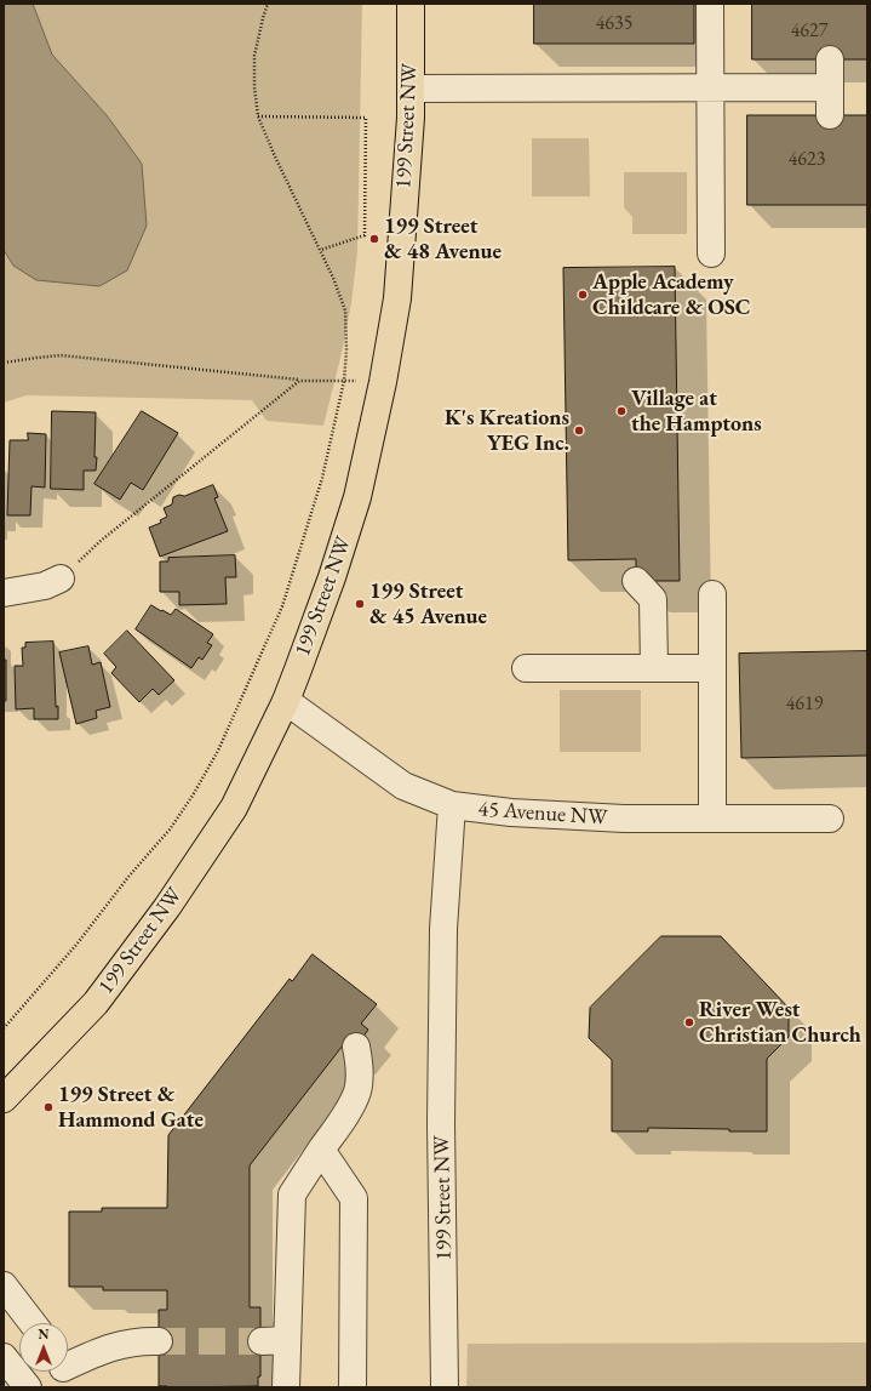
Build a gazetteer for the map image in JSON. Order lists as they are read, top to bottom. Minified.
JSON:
{"streets":{"main road":["199 Street NW"],"street":["45 Avenue NW"]},"crossings":[["199 Street NW","45 Avenue NW"]],"places":["199 Street & 48 Avenue","Apple Academy Childcare & OSC","Village at the Hamptons","K's Kreations YEG Inc.","199 Street & 45 Avenue","River West Christian Church","199 Street & Hammond Gate"],"house_numbers":["4635","4627","4623","4619"],"north":"top"}
